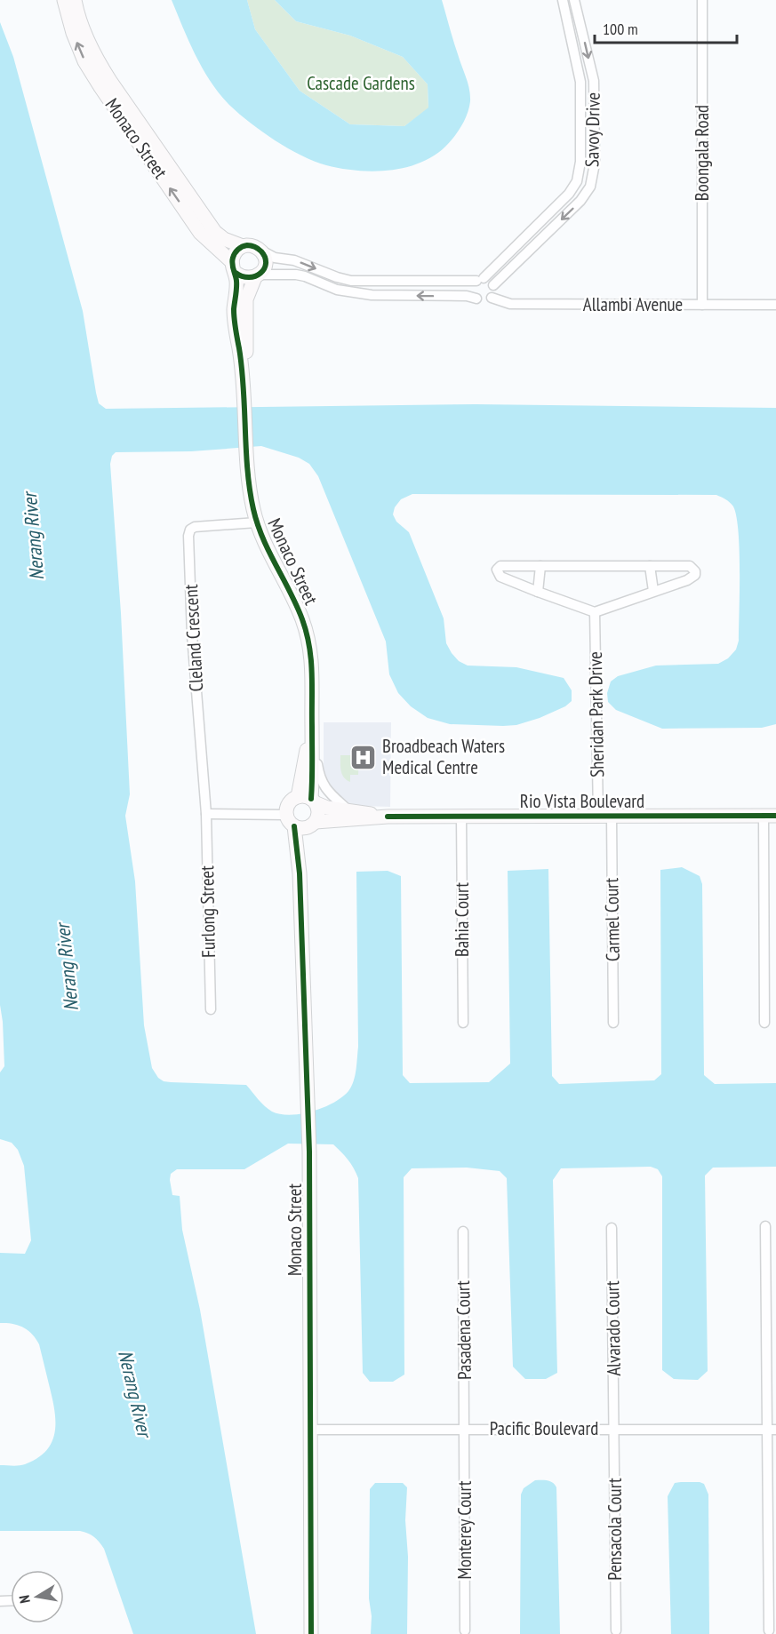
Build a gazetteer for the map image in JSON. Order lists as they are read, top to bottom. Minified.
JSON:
{"streets":{"street":["Savoy Drive","Monaco Street","Boongala Road","Allambi Avenue","Cleland Crescent","Sheridan Park Drive","Rio Vista Boulevard","Furlong Street","Bahia Court","Carmel Court","Alvarado Court","Pasadena Court","Pacific Boulevard","Pensacola Court","Monterey Court"]},"crossings":[["Savoy Drive","Allambi Avenue"],["Monaco Street","Cleland Crescent"],["Monaco Street","Rio Vista Boulevard"],["Monaco Street","Pacific Boulevard"],["Boongala Road","Allambi Avenue"],["Cleland Crescent","Rio Vista Boulevard"],["Cleland Crescent","Furlong Street"],["Sheridan Park Drive","Rio Vista Boulevard"],["Sheridan Park Drive","Carmel Court"],["Rio Vista Boulevard","Furlong Street"],["Rio Vista Boulevard","Bahia Court"],["Rio Vista Boulevard","Carmel Court"],["Alvarado Court","Pacific Boulevard"],["Alvarado Court","Pensacola Court"],["Pasadena Court","Pacific Boulevard"],["Pasadena Court","Monterey Court"],["Pacific Boulevard","Pensacola Court"],["Pacific Boulevard","Monterey Court"]],"water":["Nerang River"],"parks":["Cascade Gardens"],"places":{"hospital":["Broadbeach Waters Medical Centre"]},"scale_bar":"100 m","north":"left"}
